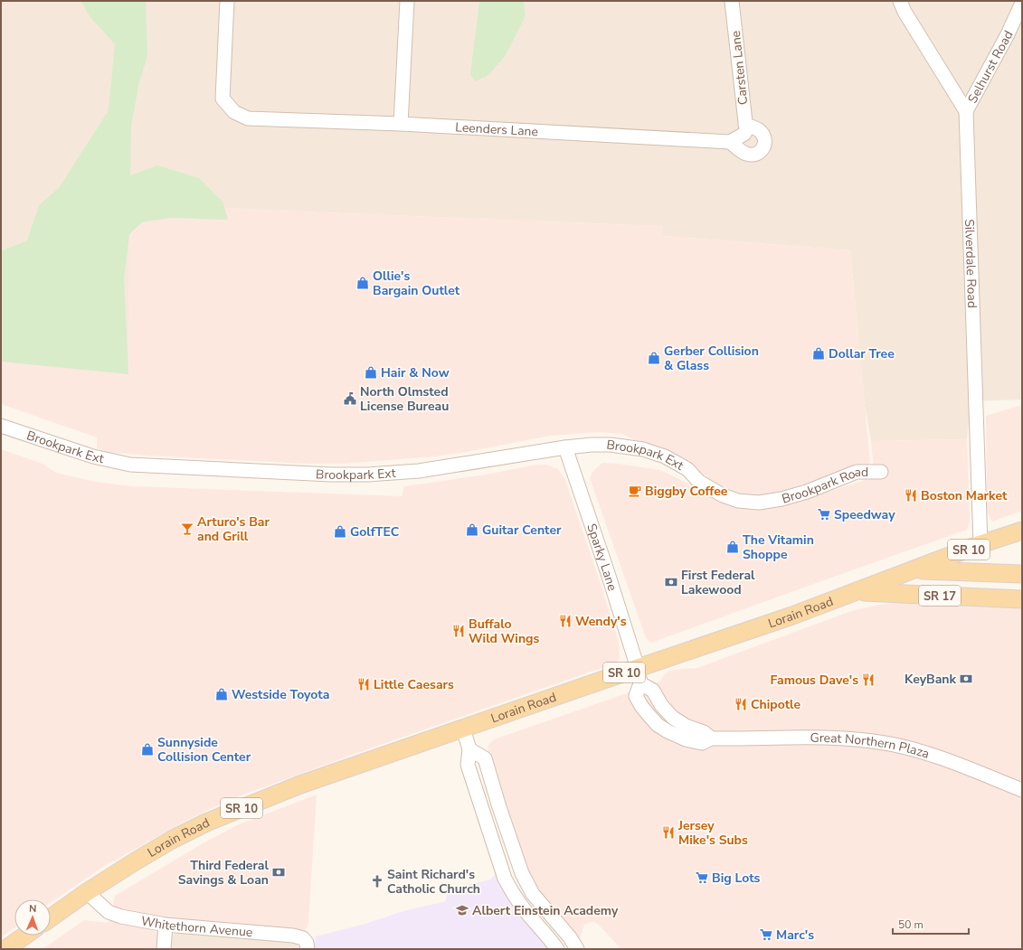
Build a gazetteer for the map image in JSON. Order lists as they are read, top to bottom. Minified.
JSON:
{"streets":{"main road":["SR 10","SR 17","Lorain Road"],"street":["Selhurst Road","Carsten Lane","Leenders Lane","Silverdale Road","Brookpark Ext","Brookpark Road","Sparky Lane","Great Northern Plaza","Whitethorn Avenue"]},"crossings":[["Selhurst Road","Silverdale Road"],["Carsten Lane","Leenders Lane"],["Silverdale Road","Lorain Road"],["Brookpark Ext","Brookpark Road"],["Brookpark Ext","Sparky Lane"],["Sparky Lane","Lorain Road"],["Sparky Lane","Great Northern Plaza"],["SR 17","Lorain Road"],["Lorain Road","Great Northern Plaza"],["Lorain Road","Whitethorn Avenue"]],"places":{"shop":["Ollie's Bargain Outlet","Dollar Tree","Gerber Collision & Glass","Hair & Now","Guitar Center","GolfTEC","The Vitamin Shoppe","Westside Toyota","Sunnyside Collision Center"],"public building":["North Olmsted License Bureau"],"cafe":["Biggby Coffee"],"restaurant":["Boston Market","Wendy's","Buffalo Wild Wings","Famous Dave's","Little Caesars","Chipotle","Jersey Mike's Subs"],"supermarket":["Speedway","Big Lots","Marc's"],"bar":["Arturo's Bar and Grill"],"bank":["First Federal Lakewood","KeyBank","Third Federal Savings & Loan"],"church":["Saint Richard's Catholic Church"],"school or university":["Albert Einstein Academy"]},"scale_bar":"50 m","north":"top"}
